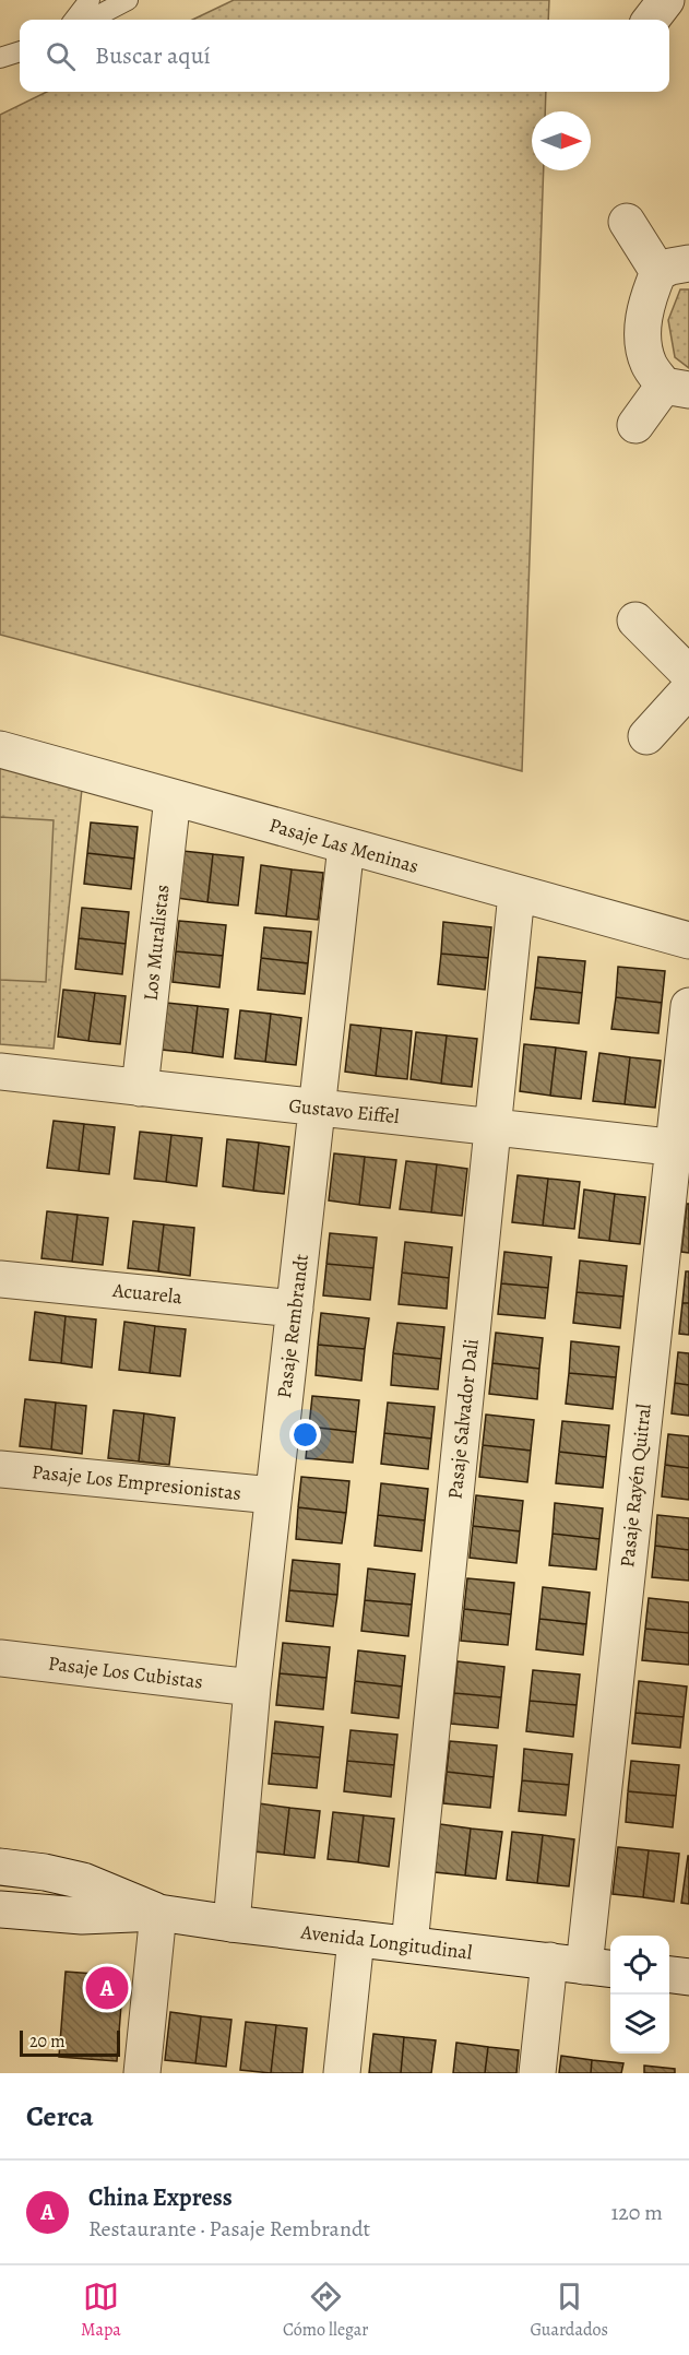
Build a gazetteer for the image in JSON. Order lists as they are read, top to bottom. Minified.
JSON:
{"streets":{"street":["Pasaje Las Meninas","Los Muralistas","Gustavo Eiffel","Acuarela","Pasaje Rembrandt","Pasaje Salvador Dali","Pasaje Los Empresionistas","Pasaje Rayén Quitral","Pasaje Los Cubistas","Avenida Longitudinal"]},"crossings":[["Pasaje Las Meninas","Los Muralistas"],["Pasaje Las Meninas","Pasaje Rembrandt"],["Pasaje Las Meninas","Pasaje Salvador Dali"],["Los Muralistas","Gustavo Eiffel"],["Gustavo Eiffel","Pasaje Rembrandt"],["Gustavo Eiffel","Pasaje Salvador Dali"],["Gustavo Eiffel","Pasaje Rayén Quitral"],["Acuarela","Pasaje Rembrandt"],["Pasaje Rembrandt","Pasaje Los Empresionistas"],["Pasaje Rembrandt","Pasaje Los Cubistas"],["Pasaje Rembrandt","Avenida Longitudinal"],["Pasaje Salvador Dali","Avenida Longitudinal"],["Pasaje Rayén Quitral","Avenida Longitudinal"]],"scale_bar":"20 m","north":"right","page":{"search":"Buscar aquí","pins":"A","scale":"20 m","heading":"Cerca","list":[{"mark":"A","name":"China Express","note":"Restaurante · Pasaje Rembrandt","value":"120 m"}],"nav":["Mapa","Cómo llegar","Guardados"]}}
